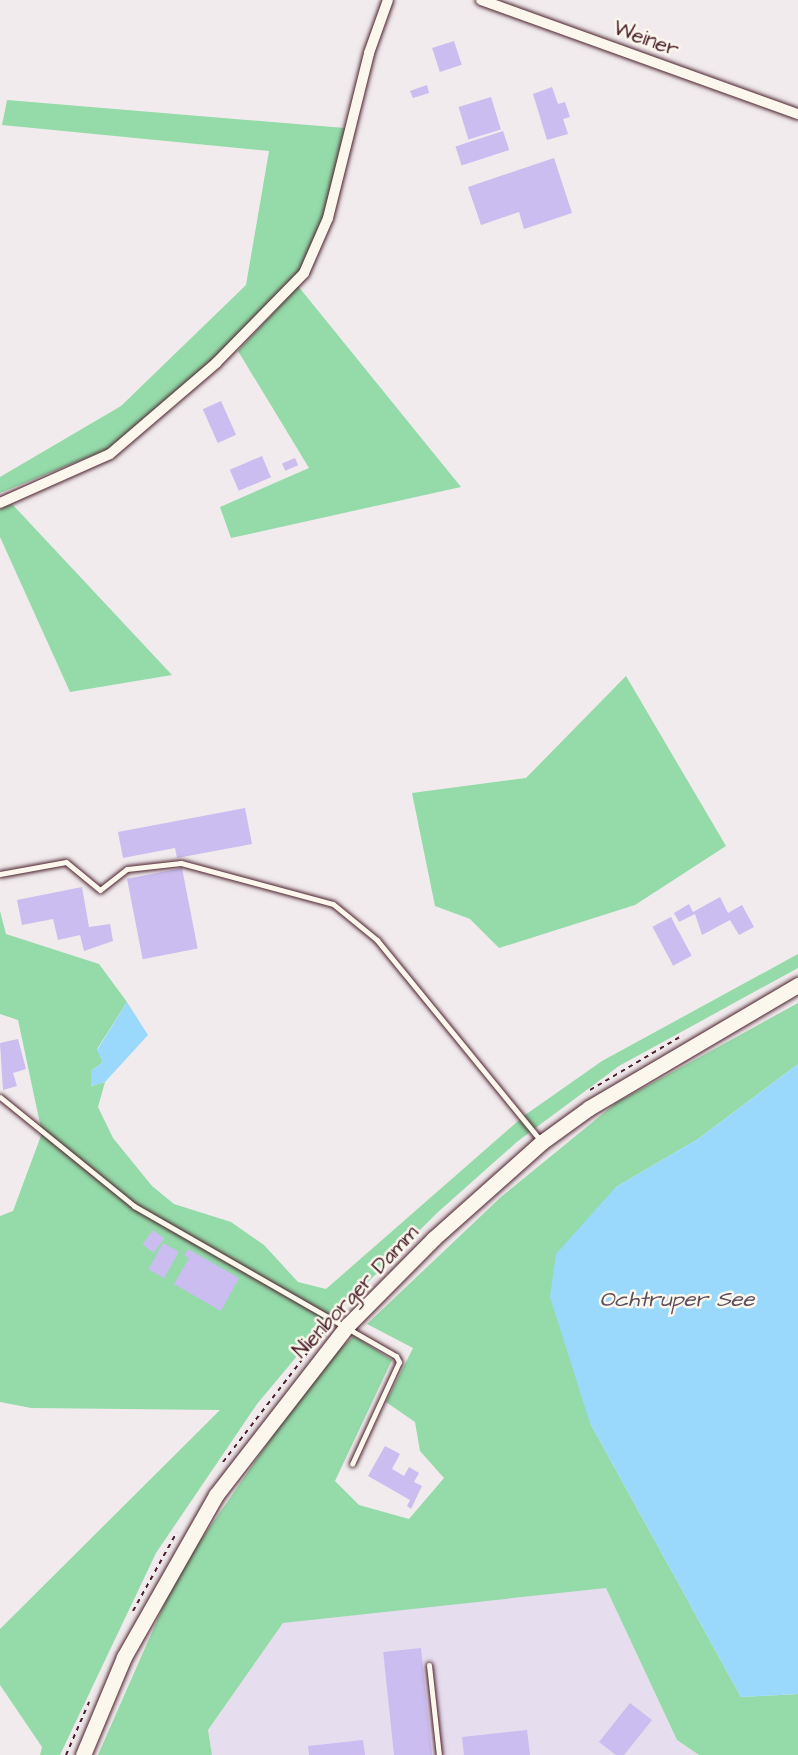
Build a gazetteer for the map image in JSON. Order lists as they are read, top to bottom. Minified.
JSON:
{"streets":{"main road":["Nienborger Damm"],"street":["Weiner"]},"water":["Ochtruper See"]}
